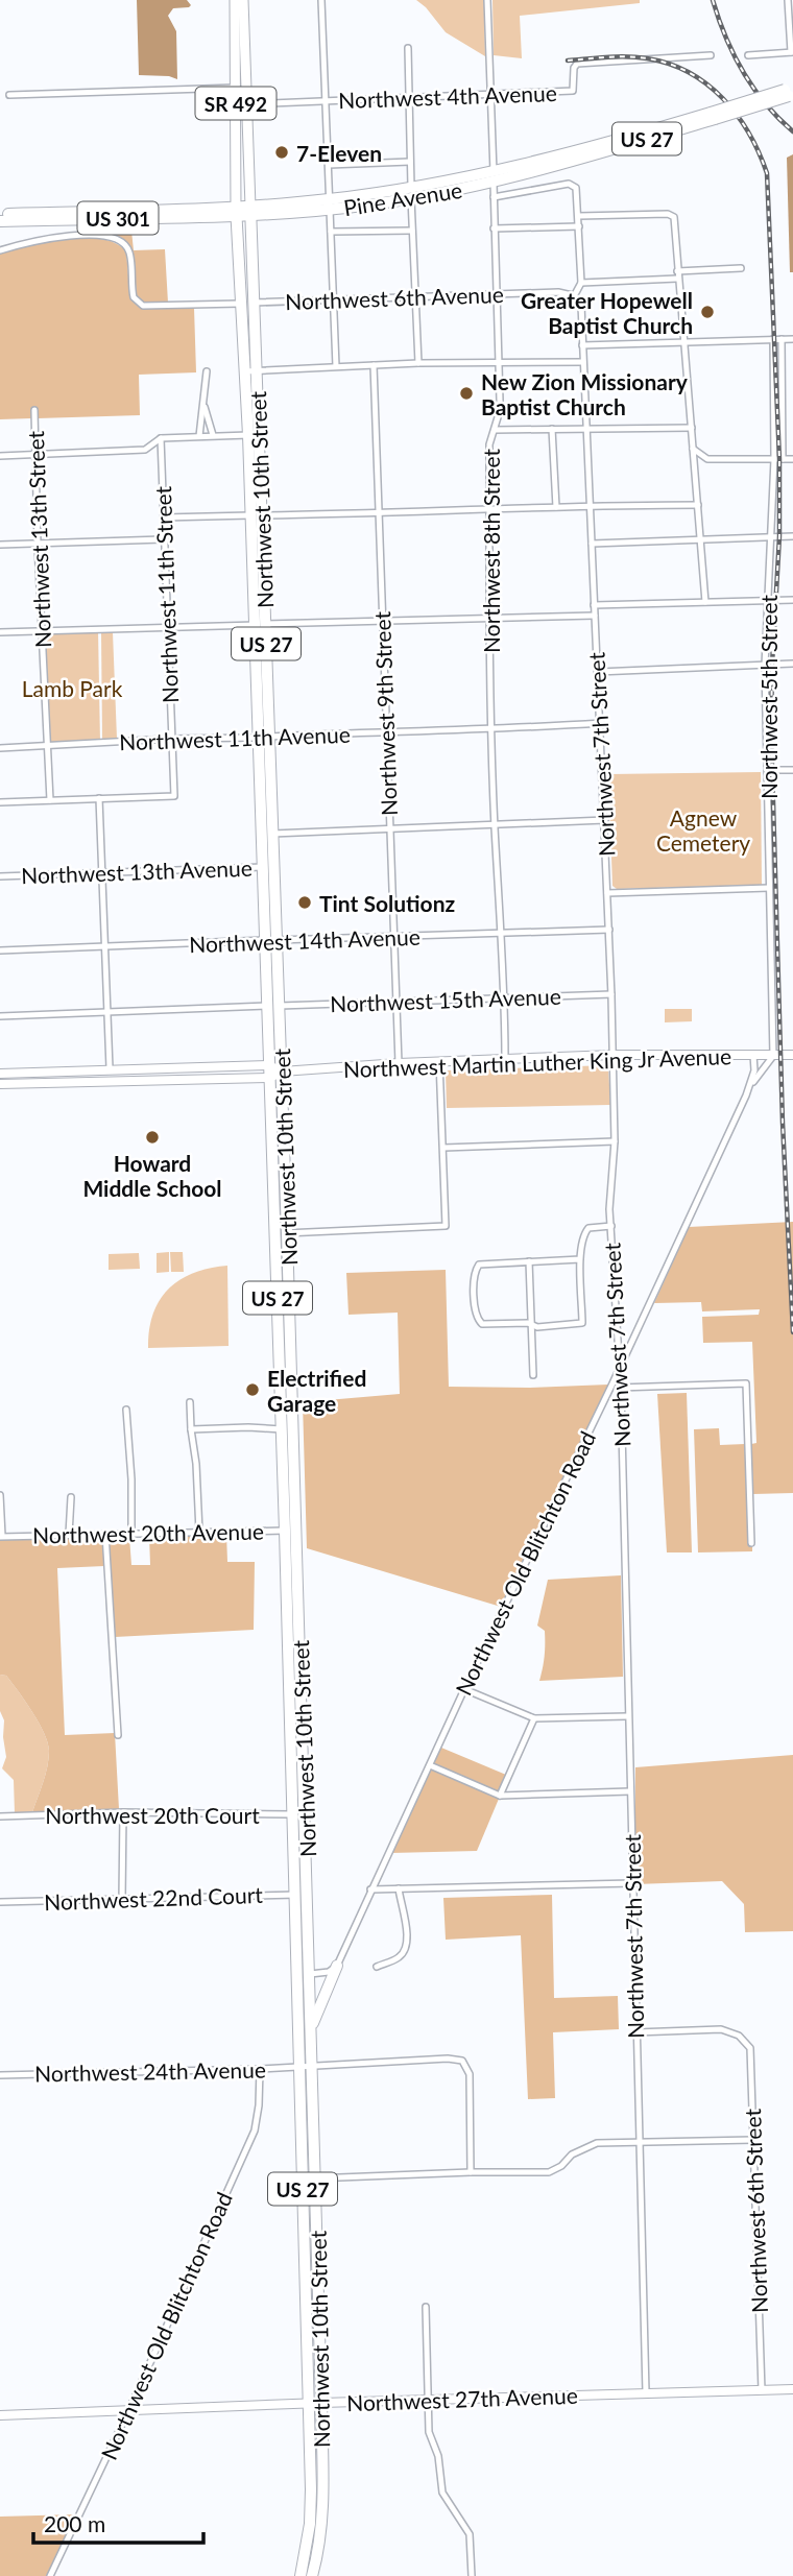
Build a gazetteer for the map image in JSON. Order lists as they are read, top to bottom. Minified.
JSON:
{"streets":{"highway":["US 27","Pine Avenue","US 301","Northwest 10th Street"],"main road":["SR 492","Northwest Martin Luther King Jr Avenue","Northwest 27th Avenue"],"street":["Northwest 4th Avenue","Northwest 6th Avenue","Northwest 13th Street","Northwest 8th Street","Northwest 11th Street","Northwest 5th Street","Northwest 9th Street","Northwest 11th Avenue","Northwest 7th Street","Northwest 13th Avenue","Northwest 14th Avenue","Northwest 15th Avenue","Northwest 20th Avenue","Northwest Old Blitchton Road","Northwest 20th Court","Northwest 22nd Court","Northwest 24th Avenue","Northwest 6th Street"]},"crossings":[["Northwest 4th Avenue","Northwest 10th Street"],["Northwest 4th Avenue","Northwest 8th Street"],["SR 492","Pine Avenue"],["SR 492","Northwest 10th Street"],["Pine Avenue","Northwest 10th Street"],["Pine Avenue","Northwest 8th Street"],["Northwest 6th Avenue","Northwest 10th Street"],["Northwest 6th Avenue","Northwest 8th Street"],["Northwest 6th Avenue","Northwest 7th Street"],["Northwest 10th Street","Northwest 11th Avenue"],["Northwest 10th Street","Northwest 13th Avenue"],["Northwest 10th Street","Northwest 14th Avenue"],["Northwest 10th Street","Northwest 15th Avenue"],["Northwest 10th Street","Northwest Martin Luther King Jr Avenue"],["Northwest 10th Street","Northwest 20th Avenue"],["Northwest 10th Street","Northwest 20th Court"],["Northwest 10th Street","Northwest 22nd Court"],["Northwest 10th Street","Northwest 24th Avenue"],["Northwest 10th Street","Northwest 27th Avenue"],["Northwest 13th Street","Northwest 11th Avenue"],["Northwest 8th Street","Northwest 11th Avenue"],["Northwest 8th Street","Northwest 13th Avenue"],["Northwest 8th Street","Northwest 14th Avenue"],["Northwest 8th Street","Northwest 15th Avenue"],["Northwest 8th Street","Northwest Martin Luther King Jr Avenue"],["Northwest 11th Street","Northwest 11th Avenue"],["Northwest 5th Street","Northwest Martin Luther King Jr Avenue"],["Northwest 5th Street","Northwest Old Blitchton Road"],["Northwest 9th Street","Northwest 11th Avenue"],["Northwest 9th Street","Northwest 13th Avenue"],["Northwest 9th Street","Northwest 14th Avenue"],["Northwest 9th Street","Northwest 15th Avenue"],["Northwest 9th Street","Northwest Martin Luther King Jr Avenue"],["Northwest 11th Avenue","Northwest 7th Street"],["Northwest 7th Street","Northwest 13th Avenue"],["Northwest 7th Street","Northwest 14th Avenue"],["Northwest 7th Street","Northwest 15th Avenue"],["Northwest 7th Street","Northwest Martin Luther King Jr Avenue"],["Northwest 7th Street","Northwest Old Blitchton Road"],["Northwest 7th Street","Northwest 6th Street"],["Northwest 7th Street","Northwest 27th Avenue"],["Northwest Martin Luther King Jr Avenue","Northwest Old Blitchton Road"],["Northwest Old Blitchton Road","Northwest 24th Avenue"],["Northwest Old Blitchton Road","Northwest 27th Avenue"],["Northwest 6th Street","Northwest 27th Avenue"]],"parks":["Lamb Park","Agnew Cemetery"],"places":["7-Eleven","Greater Hopewell Baptist Church","New Zion Missionary Baptist Church","Tint Solutionz","Howard Middle School","Electrified Garage"],"scale_bar":"200 m"}
